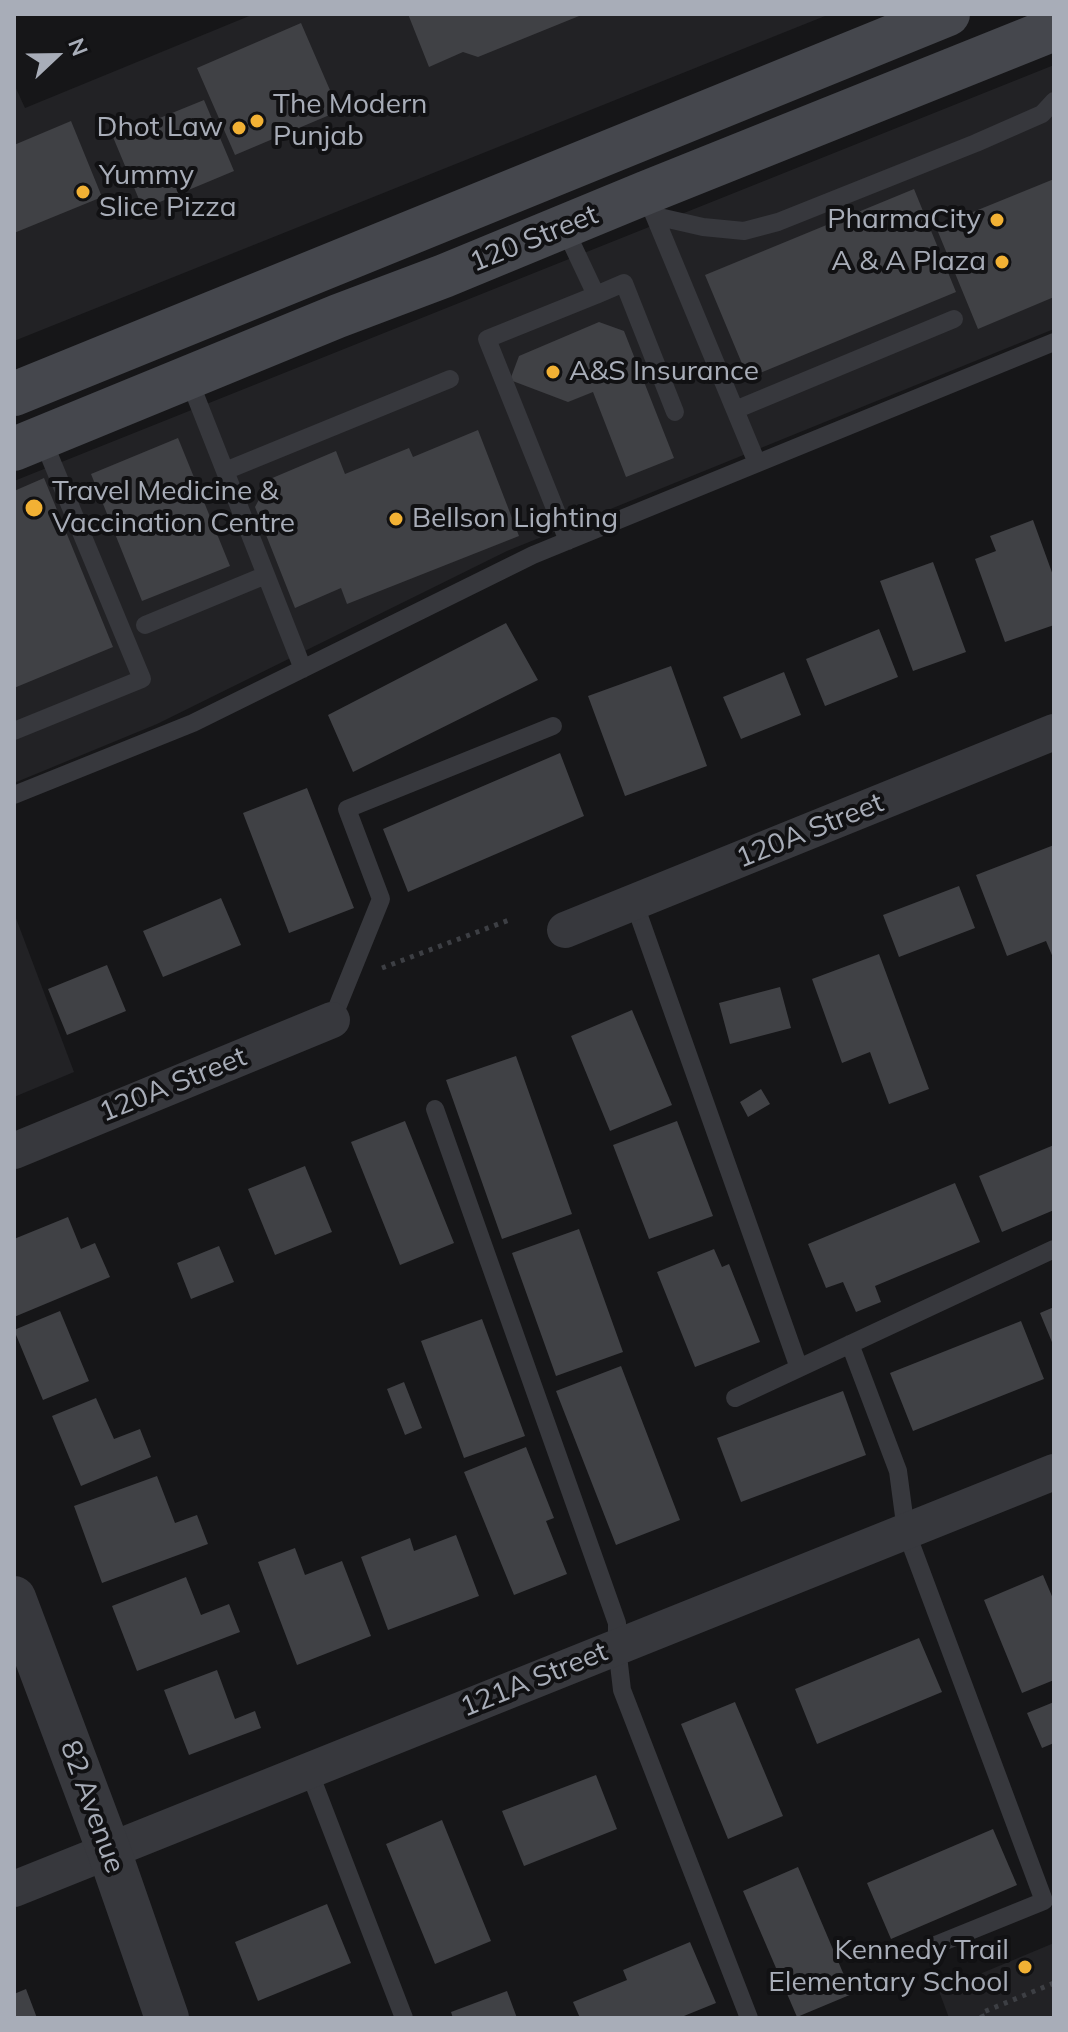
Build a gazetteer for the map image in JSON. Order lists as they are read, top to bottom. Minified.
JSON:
{"streets":{"main road":["120 Street"],"street":["120A Street","121A Street","82 Avenue"]},"crossings":[["121A Street","82 Avenue"]],"places":["The Modern Punjab","Dhot Law","Yummy Slice Pizza","PharmaCity","A & A Plaza","A&S Insurance","Travel Medicine & Vaccination Centre","Bellson Lighting","Kennedy Trail Elementary School"],"north":"right"}
